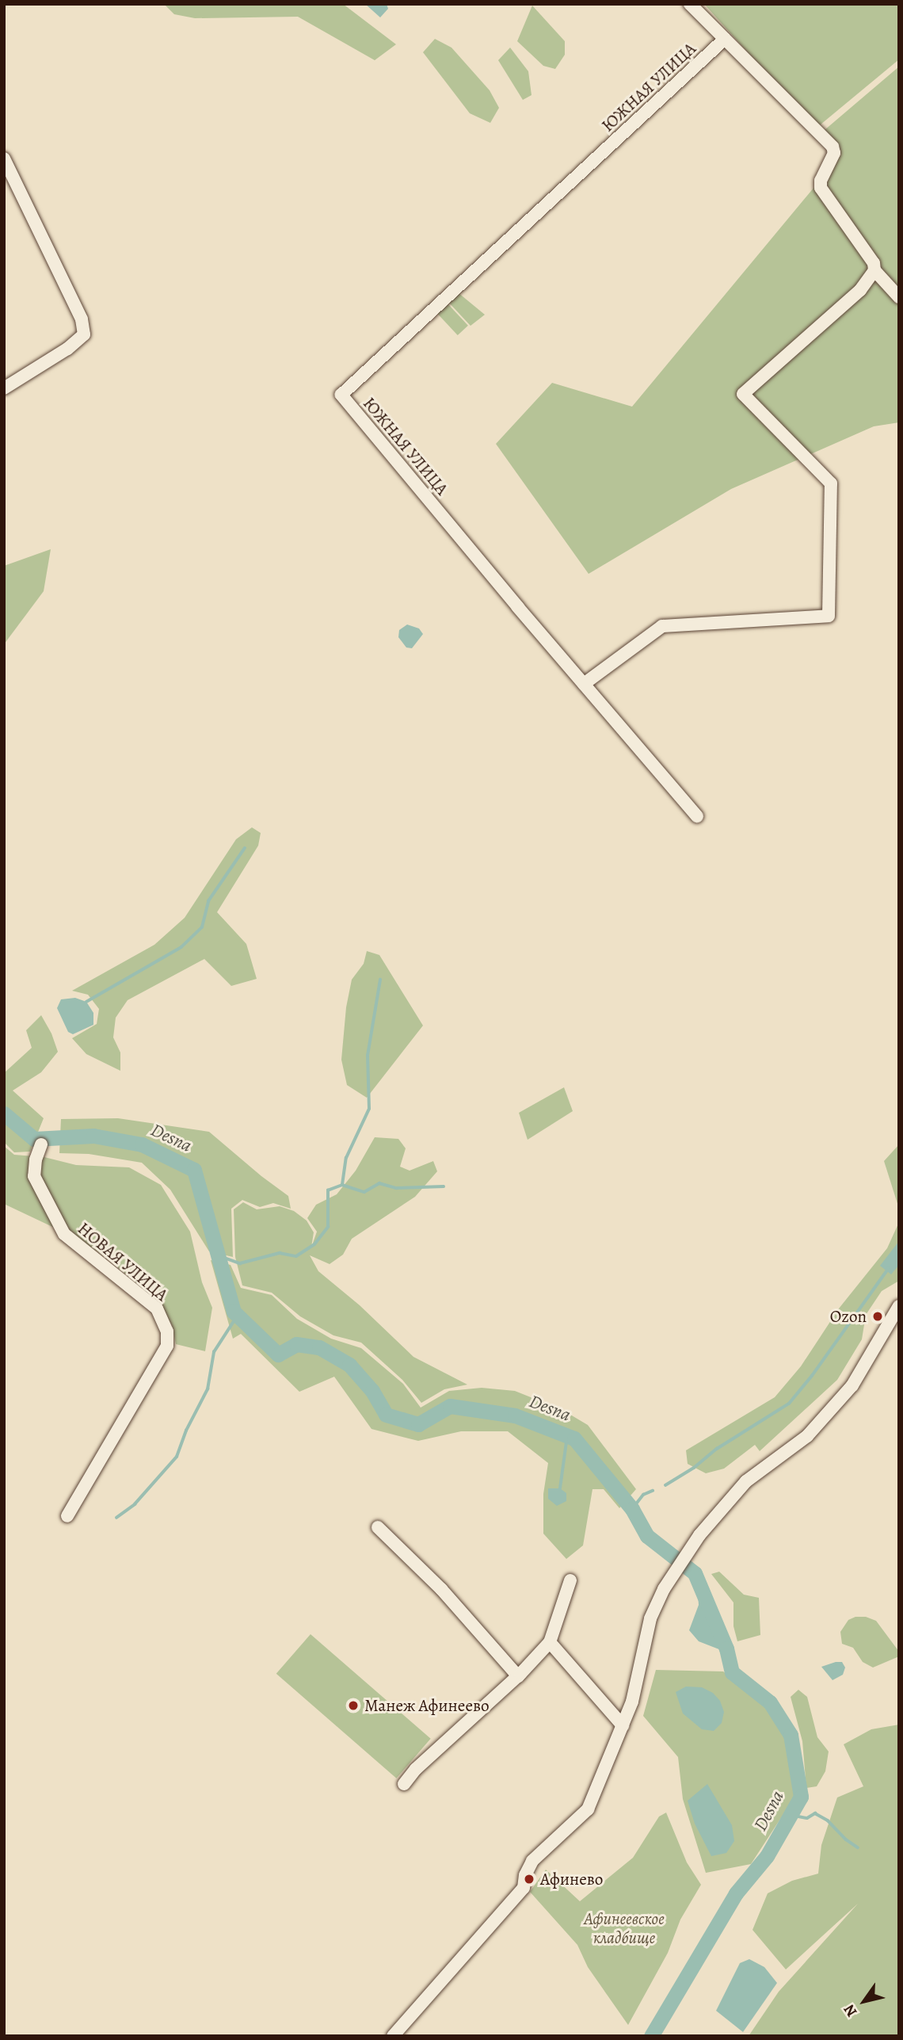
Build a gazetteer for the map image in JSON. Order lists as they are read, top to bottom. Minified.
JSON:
{"streets":{"street":["ЮЖНАЯ УЛИЦА","НОВАЯ УЛИЦА"]},"water":["Desna"],"parks":["Афинеевское кладбище"],"places":["Ozon","Манеж Афинеево","Афинево"],"north":"bottom left"}
